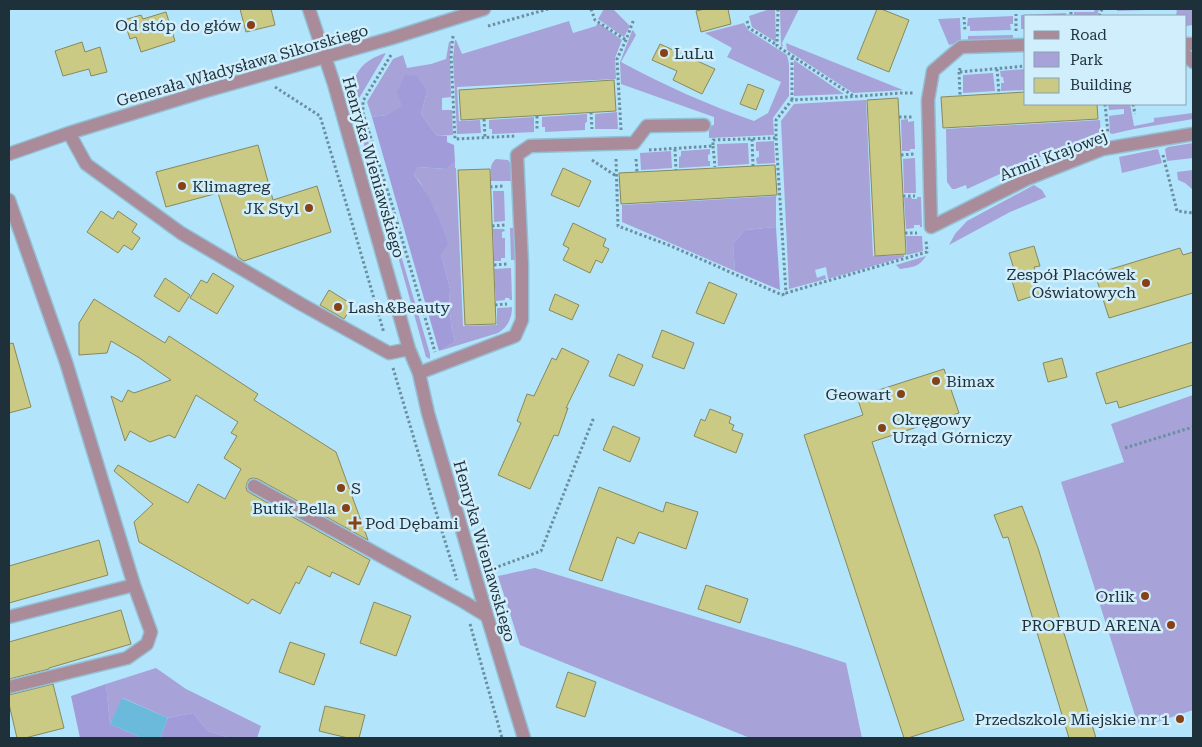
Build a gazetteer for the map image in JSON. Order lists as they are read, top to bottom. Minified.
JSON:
{"streets":{"street":["Generała Władysława Sikorskiego","Armii Krajowej","Henryka Wieniawskiego"]},"crossings":[["Generała Władysława Sikorskiego","Henryka Wieniawskiego"]],"places":{"other":["Od stóp do głów","LuLu","Klimagreg","JK Styl","Zespół Placówek Oświatowych","Lash&Beauty","Bimax","Geowart","Okręgowy Urząd Górniczy","S","Butik Bella","Orlik","PROFBUD ARENA","Przedszkole Miejskie nr 1"],"health":["Pod Dębami"]},"legend":["Road","Park","Building"]}
